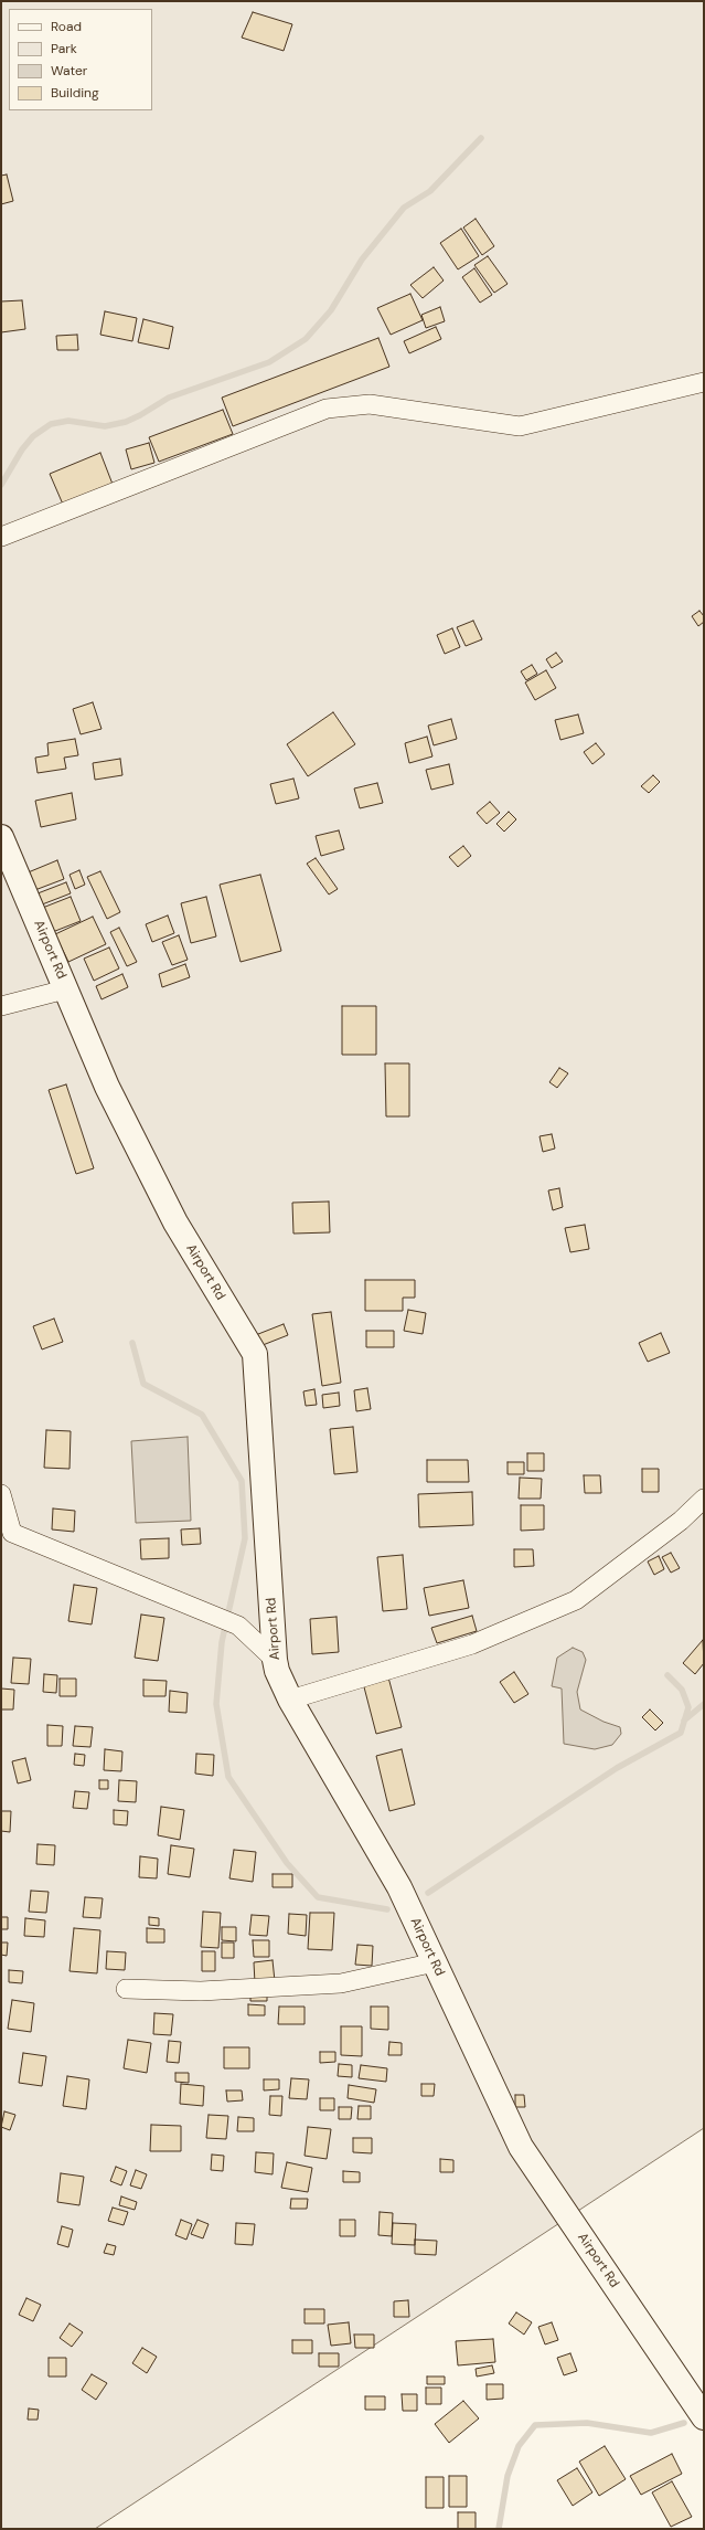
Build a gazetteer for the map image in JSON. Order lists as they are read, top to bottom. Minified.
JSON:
{"streets":{"main road":["Airport Rd"]},"legend":["Road","Park","Water","Building"]}
